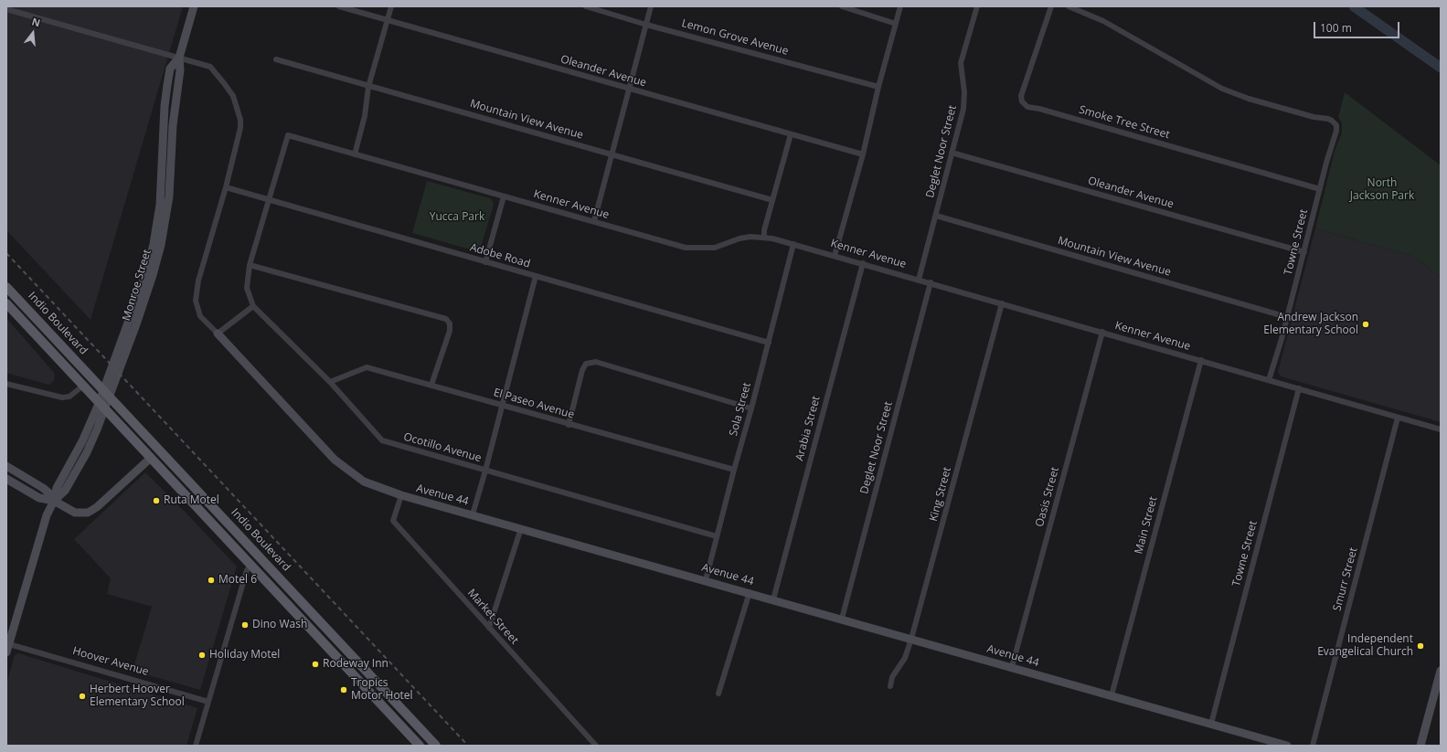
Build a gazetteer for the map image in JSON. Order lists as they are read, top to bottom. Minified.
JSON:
{"streets":{"main road":["Indio Boulevard"],"street":["Lemon Grove Avenue","Oleander Avenue","Mountain View Avenue","Smoke Tree Street","Deglet Noor Street","Kenner Avenue","Towne Street","Adobe Road","Monroe Street","El Paseo Avenue","Sola Street","Arabia Street","Ocotillo Avenue","King Street","Avenue 44","Oasis Street","Main Street","Smurr Street","Market Street","Hoover Avenue"]},"crossings":[["Oleander Avenue","Deglet Noor Street"],["Oleander Avenue","Towne Street"],["Mountain View Avenue","Deglet Noor Street"],["Mountain View Avenue","Towne Street"],["Smoke Tree Street","Towne Street"],["Deglet Noor Street","Kenner Avenue"],["Deglet Noor Street","Avenue 44"],["Kenner Avenue","Towne Street"],["Kenner Avenue","Sola Street"],["Kenner Avenue","Arabia Street"],["Kenner Avenue","Ocotillo Avenue"],["Kenner Avenue","King Street"],["Kenner Avenue","Oasis Street"],["Kenner Avenue","Main Street"],["Kenner Avenue","Smurr Street"],["Towne Street","Avenue 44"],["Adobe Road","Sola Street"],["Adobe Road","Ocotillo Avenue"],["Monroe Street","Hoover Avenue"],["El Paseo Avenue","Sola Street"],["El Paseo Avenue","Ocotillo Avenue"],["Sola Street","Ocotillo Avenue"],["Sola Street","Avenue 44"],["Arabia Street","Avenue 44"],["King Street","Avenue 44"],["Avenue 44","Oasis Street"],["Avenue 44","Main Street"],["Avenue 44","Market Street"]],"parks":["North Jackson Park","Yucca Park"],"places":["Andrew Jackson Elementary School","Ruta Motel","Motel 6","Dino Wash","Independent Evangelical Church","Holiday Motel","Rodeway Inn","Tropics Motor Hotel","Herbert Hoover Elementary School"],"scale_bar":"100 m","north":"top"}
